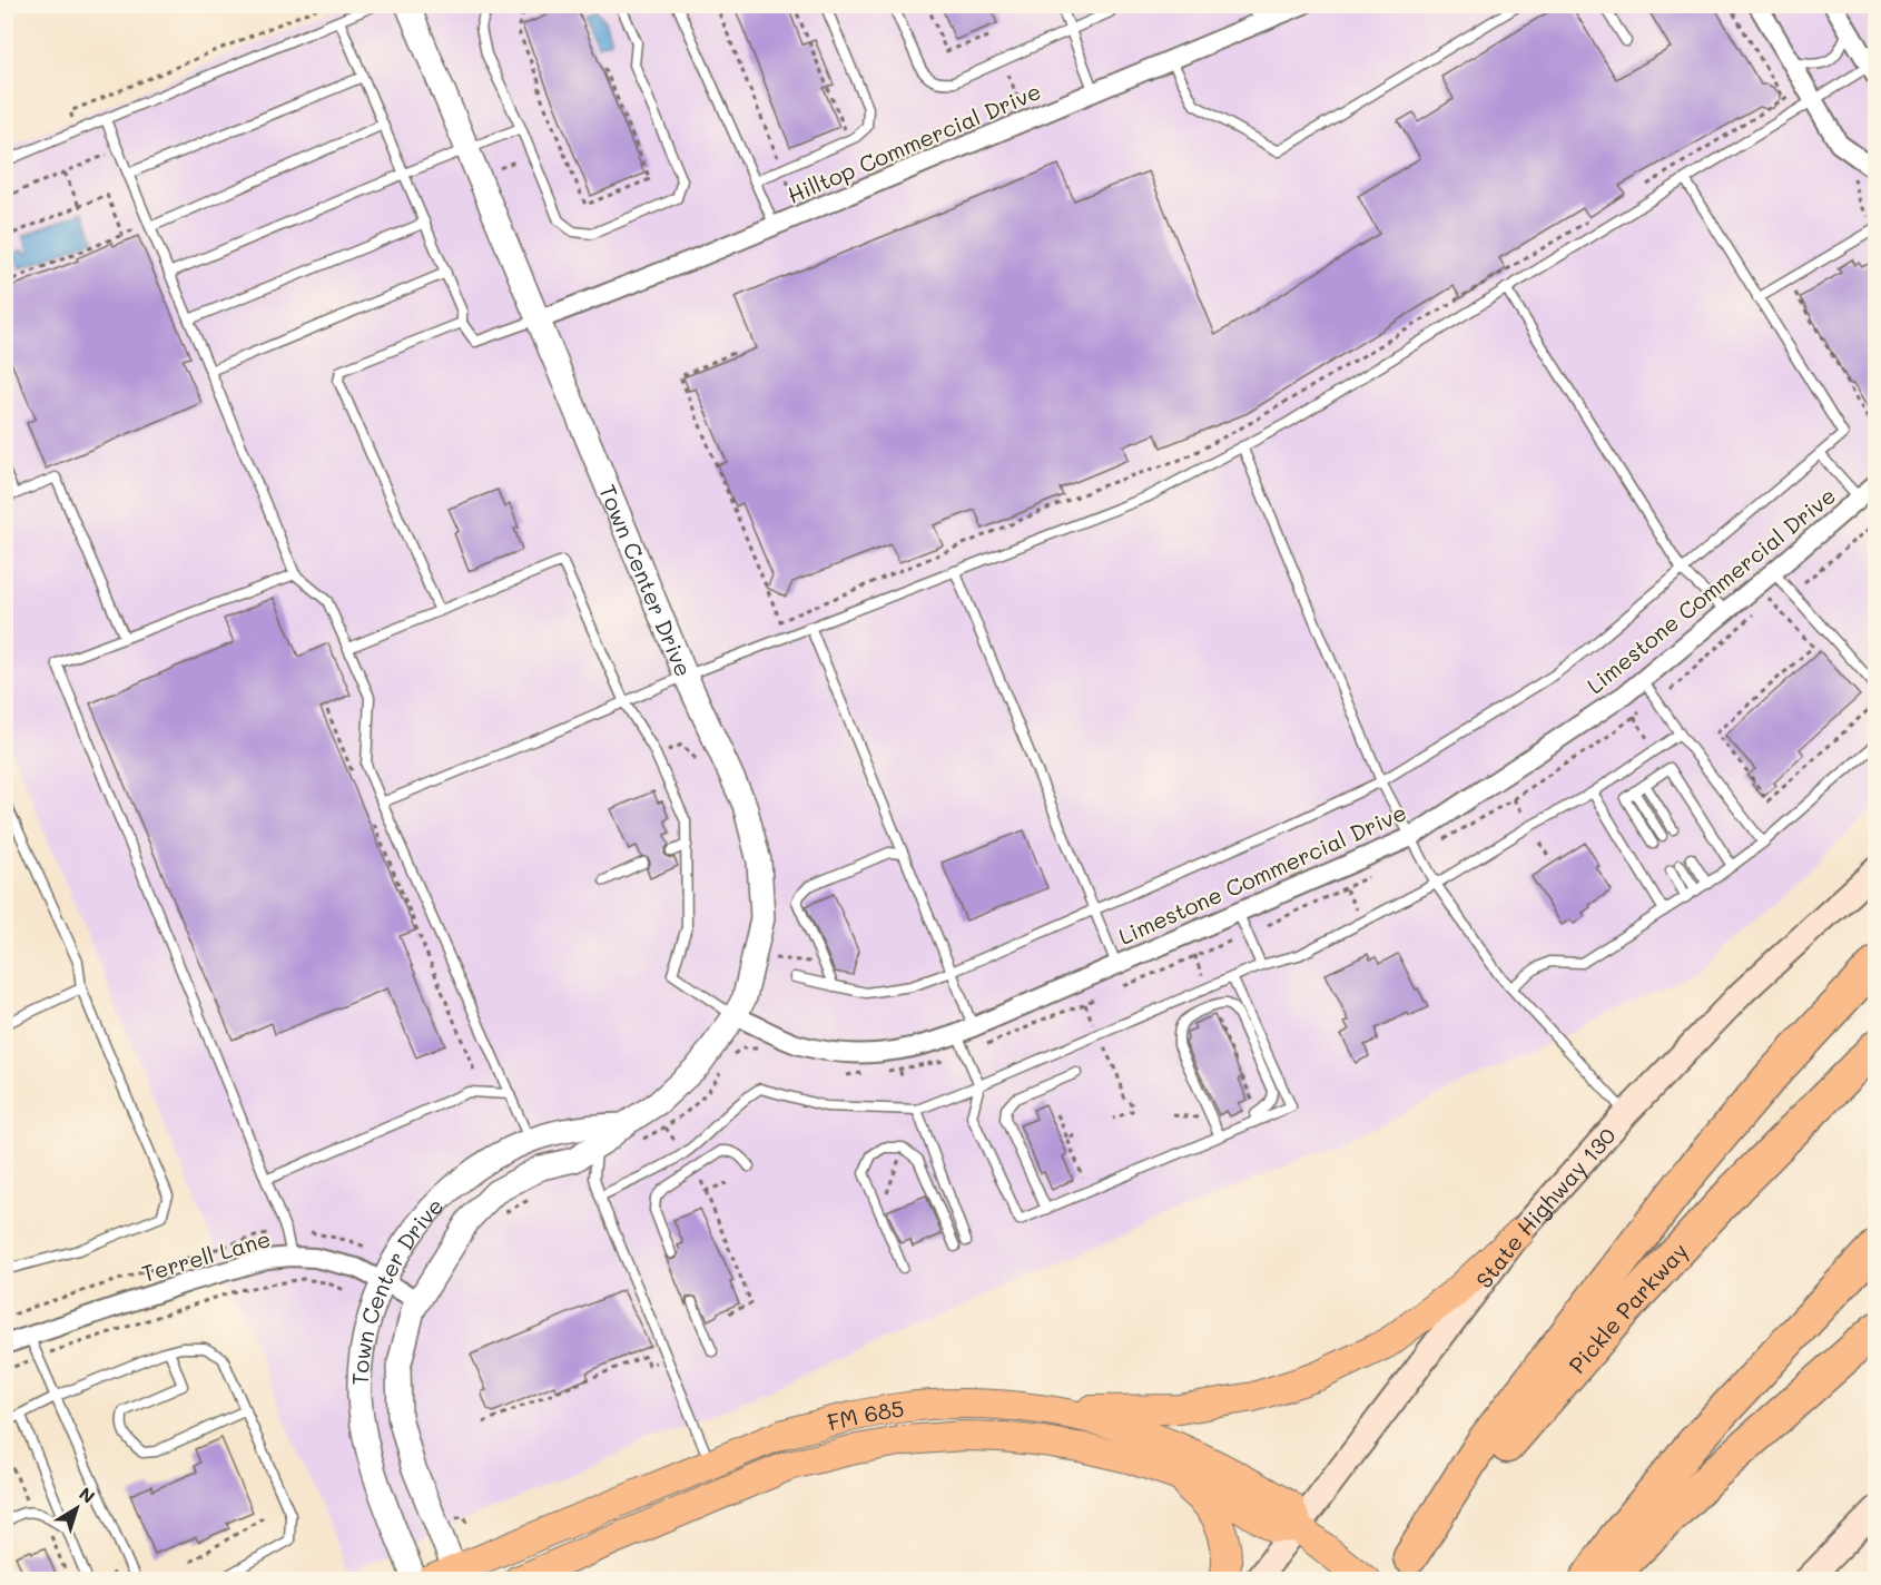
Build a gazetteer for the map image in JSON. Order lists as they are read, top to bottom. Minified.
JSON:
{"streets":{"highway":["Pickle Parkway"],"main road":["State Highway 130","FM 685"],"street":["Hilltop Commercial Drive","Town Center Drive","Limestone Commercial Drive","Terrell Lane"]},"crossings":[["Hilltop Commercial Drive","Town Center Drive"],["Town Center Drive","Limestone Commercial Drive"],["Town Center Drive","Terrell Lane"],["Town Center Drive","FM 685"],["State Highway 130","FM 685"]],"north":"top right"}
